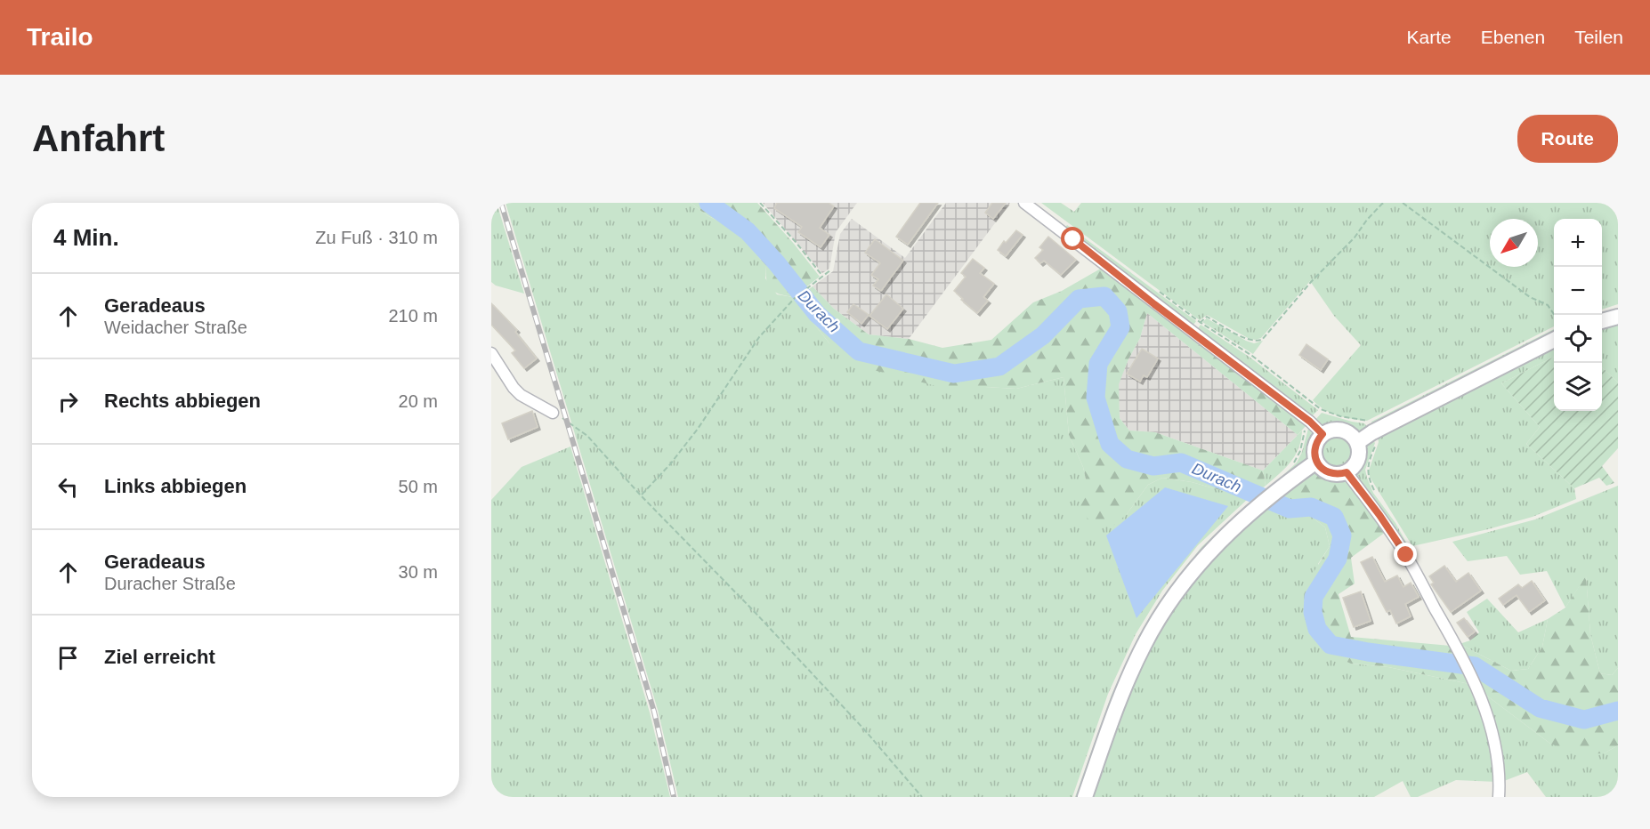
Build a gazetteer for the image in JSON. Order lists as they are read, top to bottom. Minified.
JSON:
{"water":["Durach"],"north":"bottom left","page":{"header":"Trailo","nav":["Karte","Ebenen","Teilen"],"buttons":"Route","title":"Anfahrt","heading":["4 Min.","Zu Fuß · 310 m"],"map_buttons":["+","−"],"list":[["Geradeaus","Weidacher Straße","210 m"],["Rechts abbiegen","20 m"],["Links abbiegen","50 m"],["Geradeaus","Duracher Straße","30 m"],"Ziel erreicht"]}}
